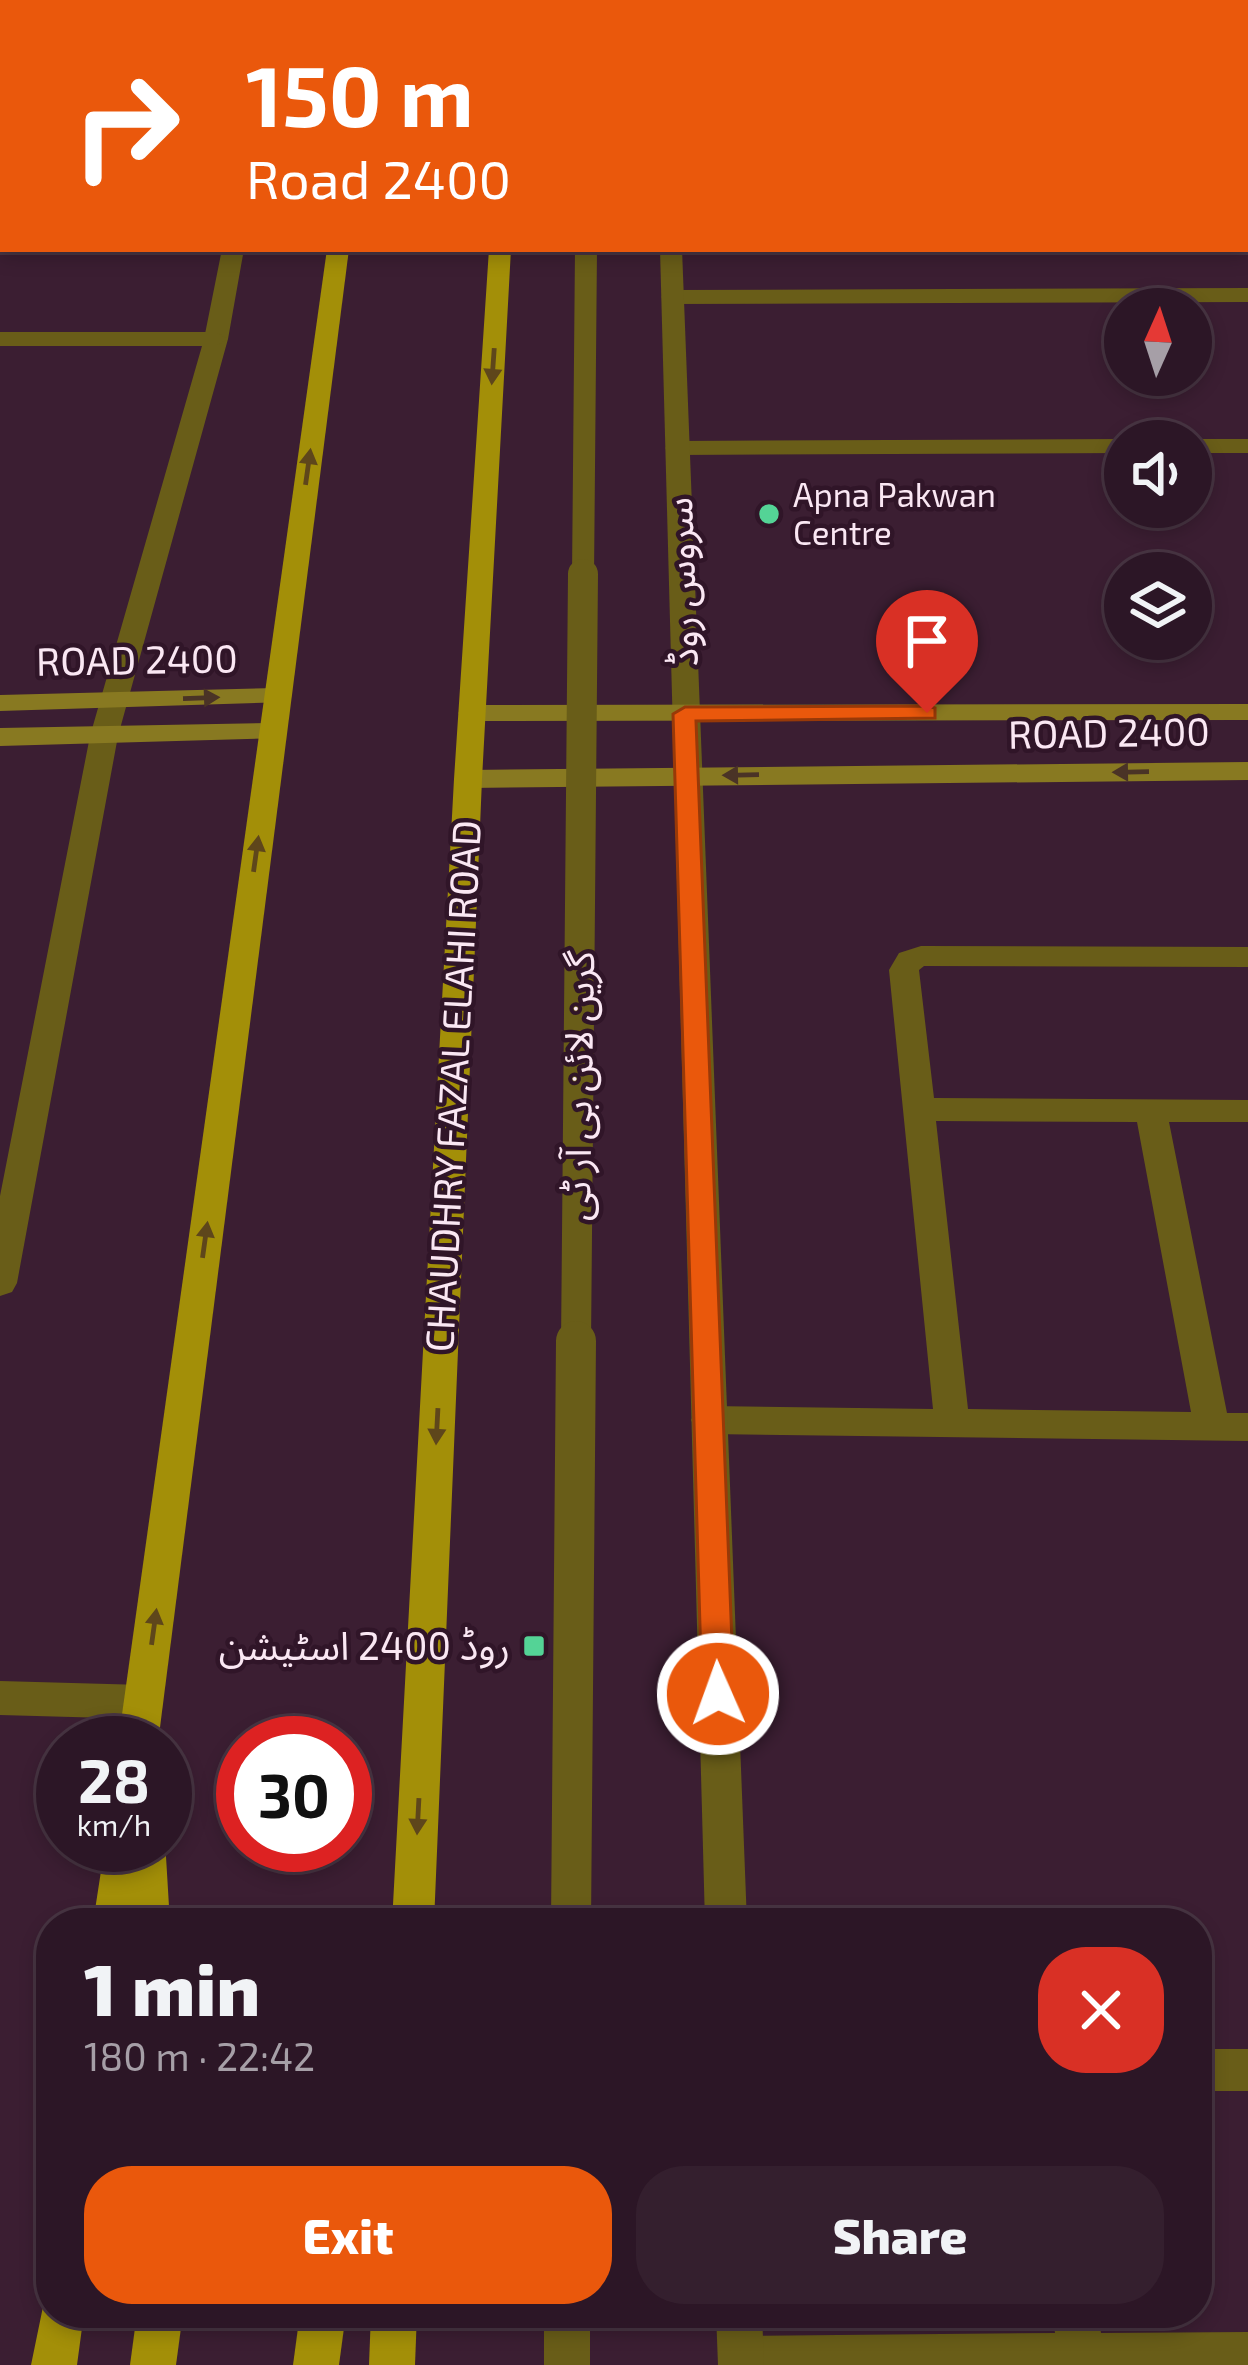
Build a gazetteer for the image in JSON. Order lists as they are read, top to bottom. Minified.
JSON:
{"streets":{"main road":["ROAD 2400","CHAUDHRY FAZAL ELAHI ROAD"],"street":["سروس روڈ","گرین لائن بی آر ٹی"]},"crossings":[["سروس روڈ","ROAD 2400"],["ROAD 2400","CHAUDHRY FAZAL ELAHI ROAD"]],"places":{"other":["Apna Pakwan Centre"],"transit":["روڈ 2400 اسٹیشن"]},"north":"top","page":{"turn":["150 m","Road 2400"],"speed":"28 km/h","limit":"30","heading":["1 min","180 m · 22:42"],"buttons":["Exit","Share"]}}
